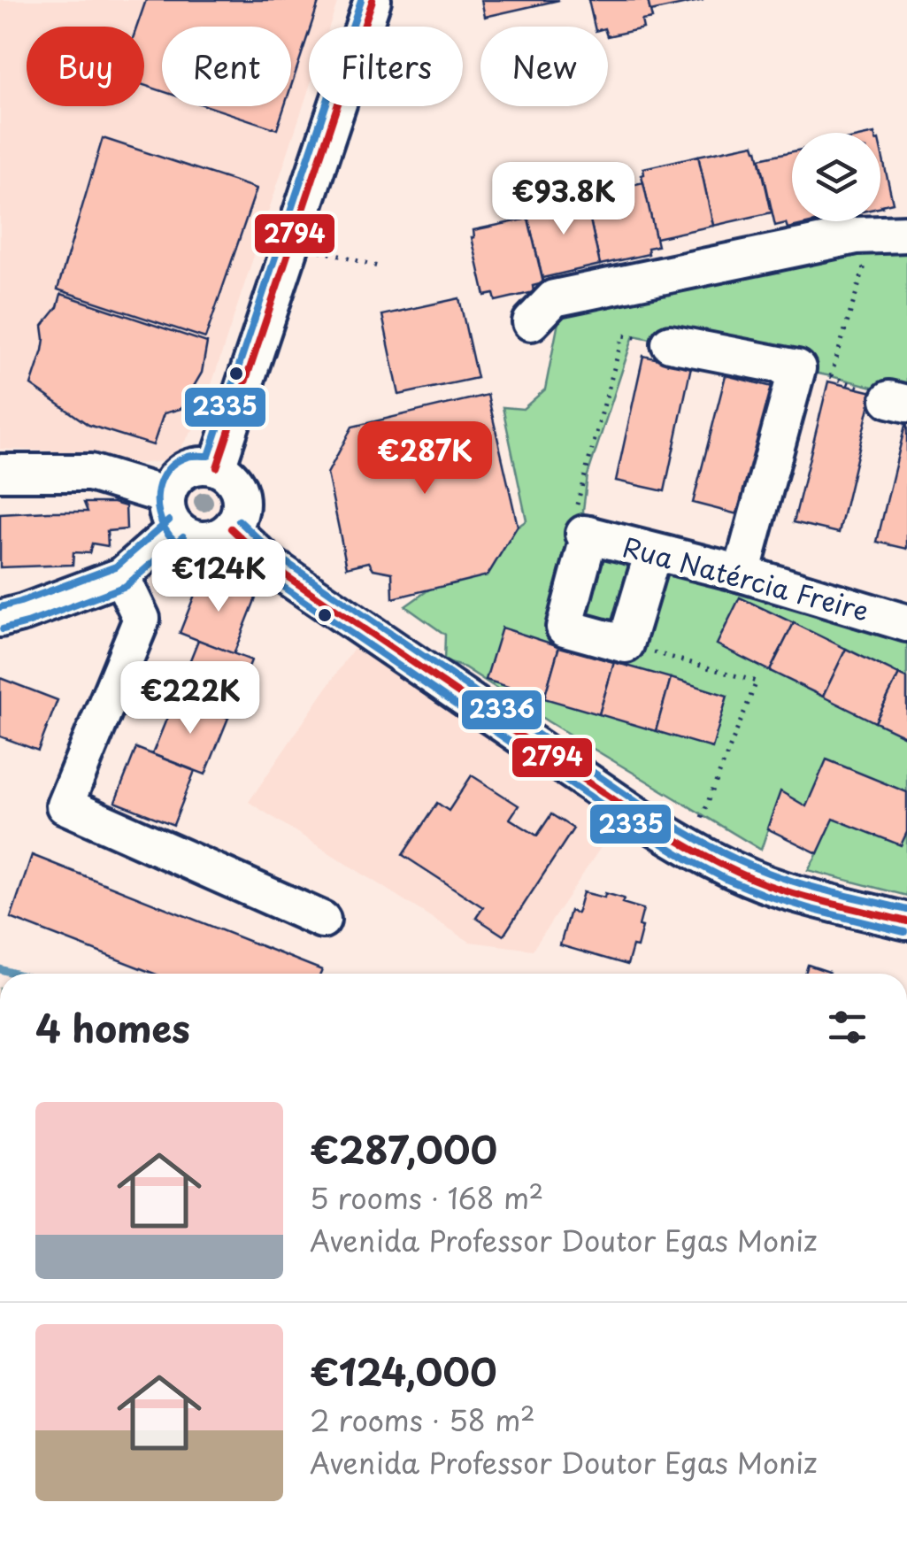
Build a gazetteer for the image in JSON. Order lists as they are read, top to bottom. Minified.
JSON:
{"streets":{"street":["Rua Natércia Freire"]},"lines":["transit line 2794","transit line 2335","transit line 2336"],"page":{"chip":["Buy","Rent","Filters","New"],"price":["€93.8K","€287K","€124K","€222K"],"heading":"4 homes","list":[{"name":"€287,000","note":"5 rooms · 168 m² · Avenida Professor Doutor Egas Moniz"},{"name":"€124,000","note":"2 rooms · 58 m² · Avenida Professor Doutor Egas Moniz"}]}}
